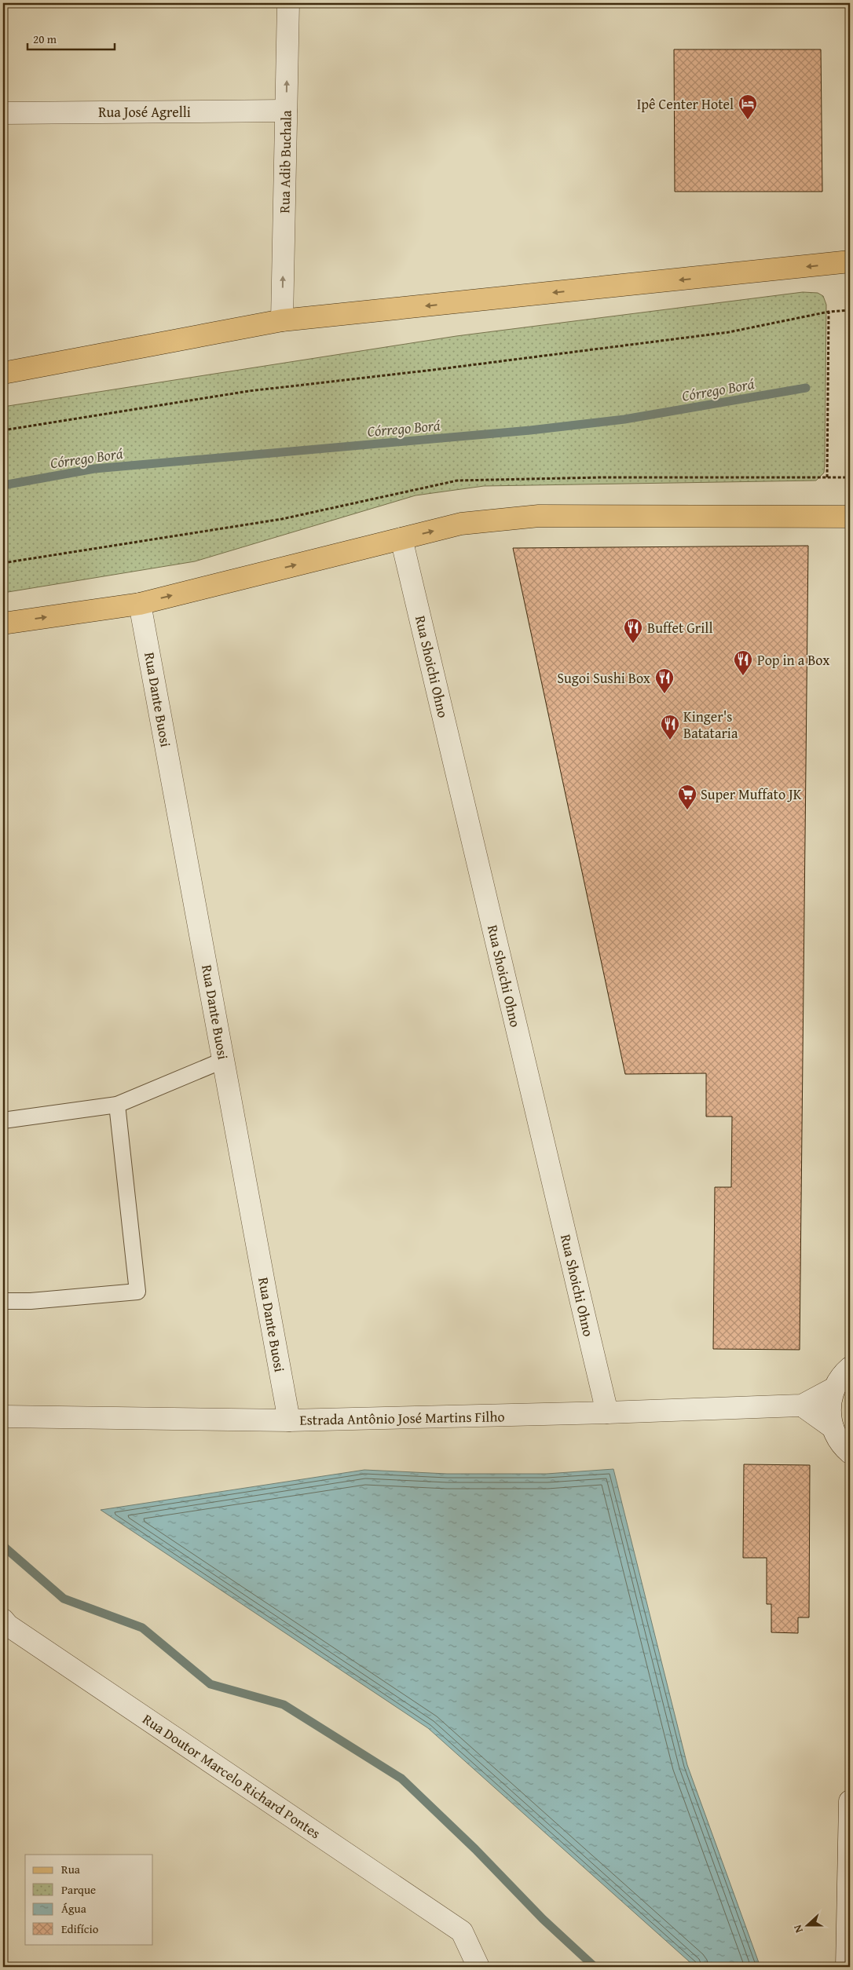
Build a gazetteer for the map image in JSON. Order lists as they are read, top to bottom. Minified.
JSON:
{"streets":{"street":["Rua José Agrelli","Rua Adib Buchala","Rua Shoichi Ohno","Rua Dante Buosi","Estrada Antônio José Martins Filho","Rua Doutor Marcelo Richard Pontes"]},"crossings":[["Rua José Agrelli","Rua Adib Buchala"],["Rua Shoichi Ohno","Estrada Antônio José Martins Filho"],["Rua Dante Buosi","Estrada Antônio José Martins Filho"]],"one_way":["Rua Adib Buchala"],"water":["Córrego Borá"],"places":{"hotel":["Ipê Center Hotel"],"restaurant":["Buffet Grill","Pop in a Box","Sugoi Sushi Box","Kinger's Batataria"],"supermarket":["Super Muffato JK"]},"legend":["Rua","Parque","Água","Edifício"],"scale_bar":"20 m","north":"left"}
